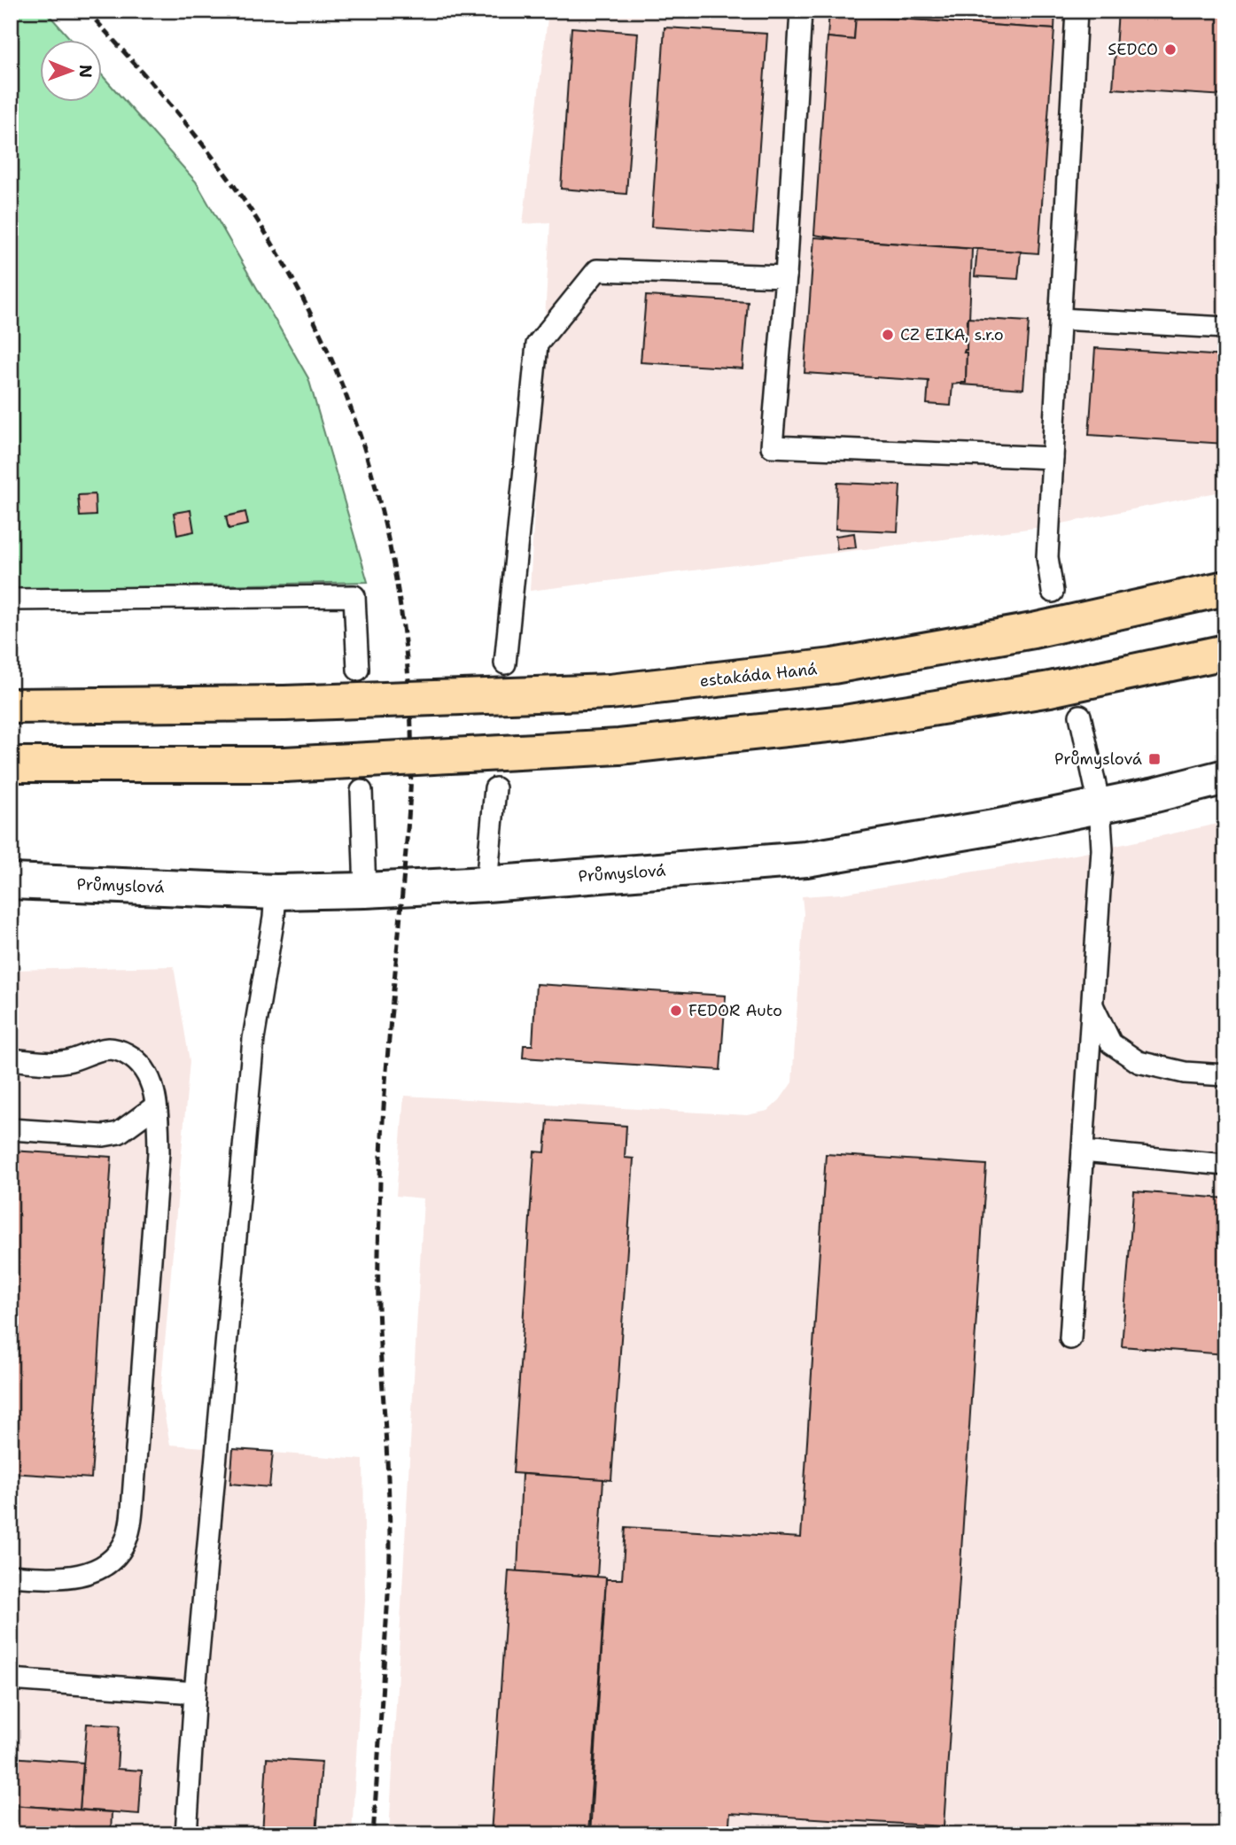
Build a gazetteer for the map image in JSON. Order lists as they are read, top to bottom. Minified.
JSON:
{"streets":{"highway":["estakáda Haná"],"street":["Průmyslová"]},"places":{"other":["SEDCO","CZ EIKA, s.r.o","FEDOR Auto"],"transit":["Průmyslová"]},"north":"right"}
